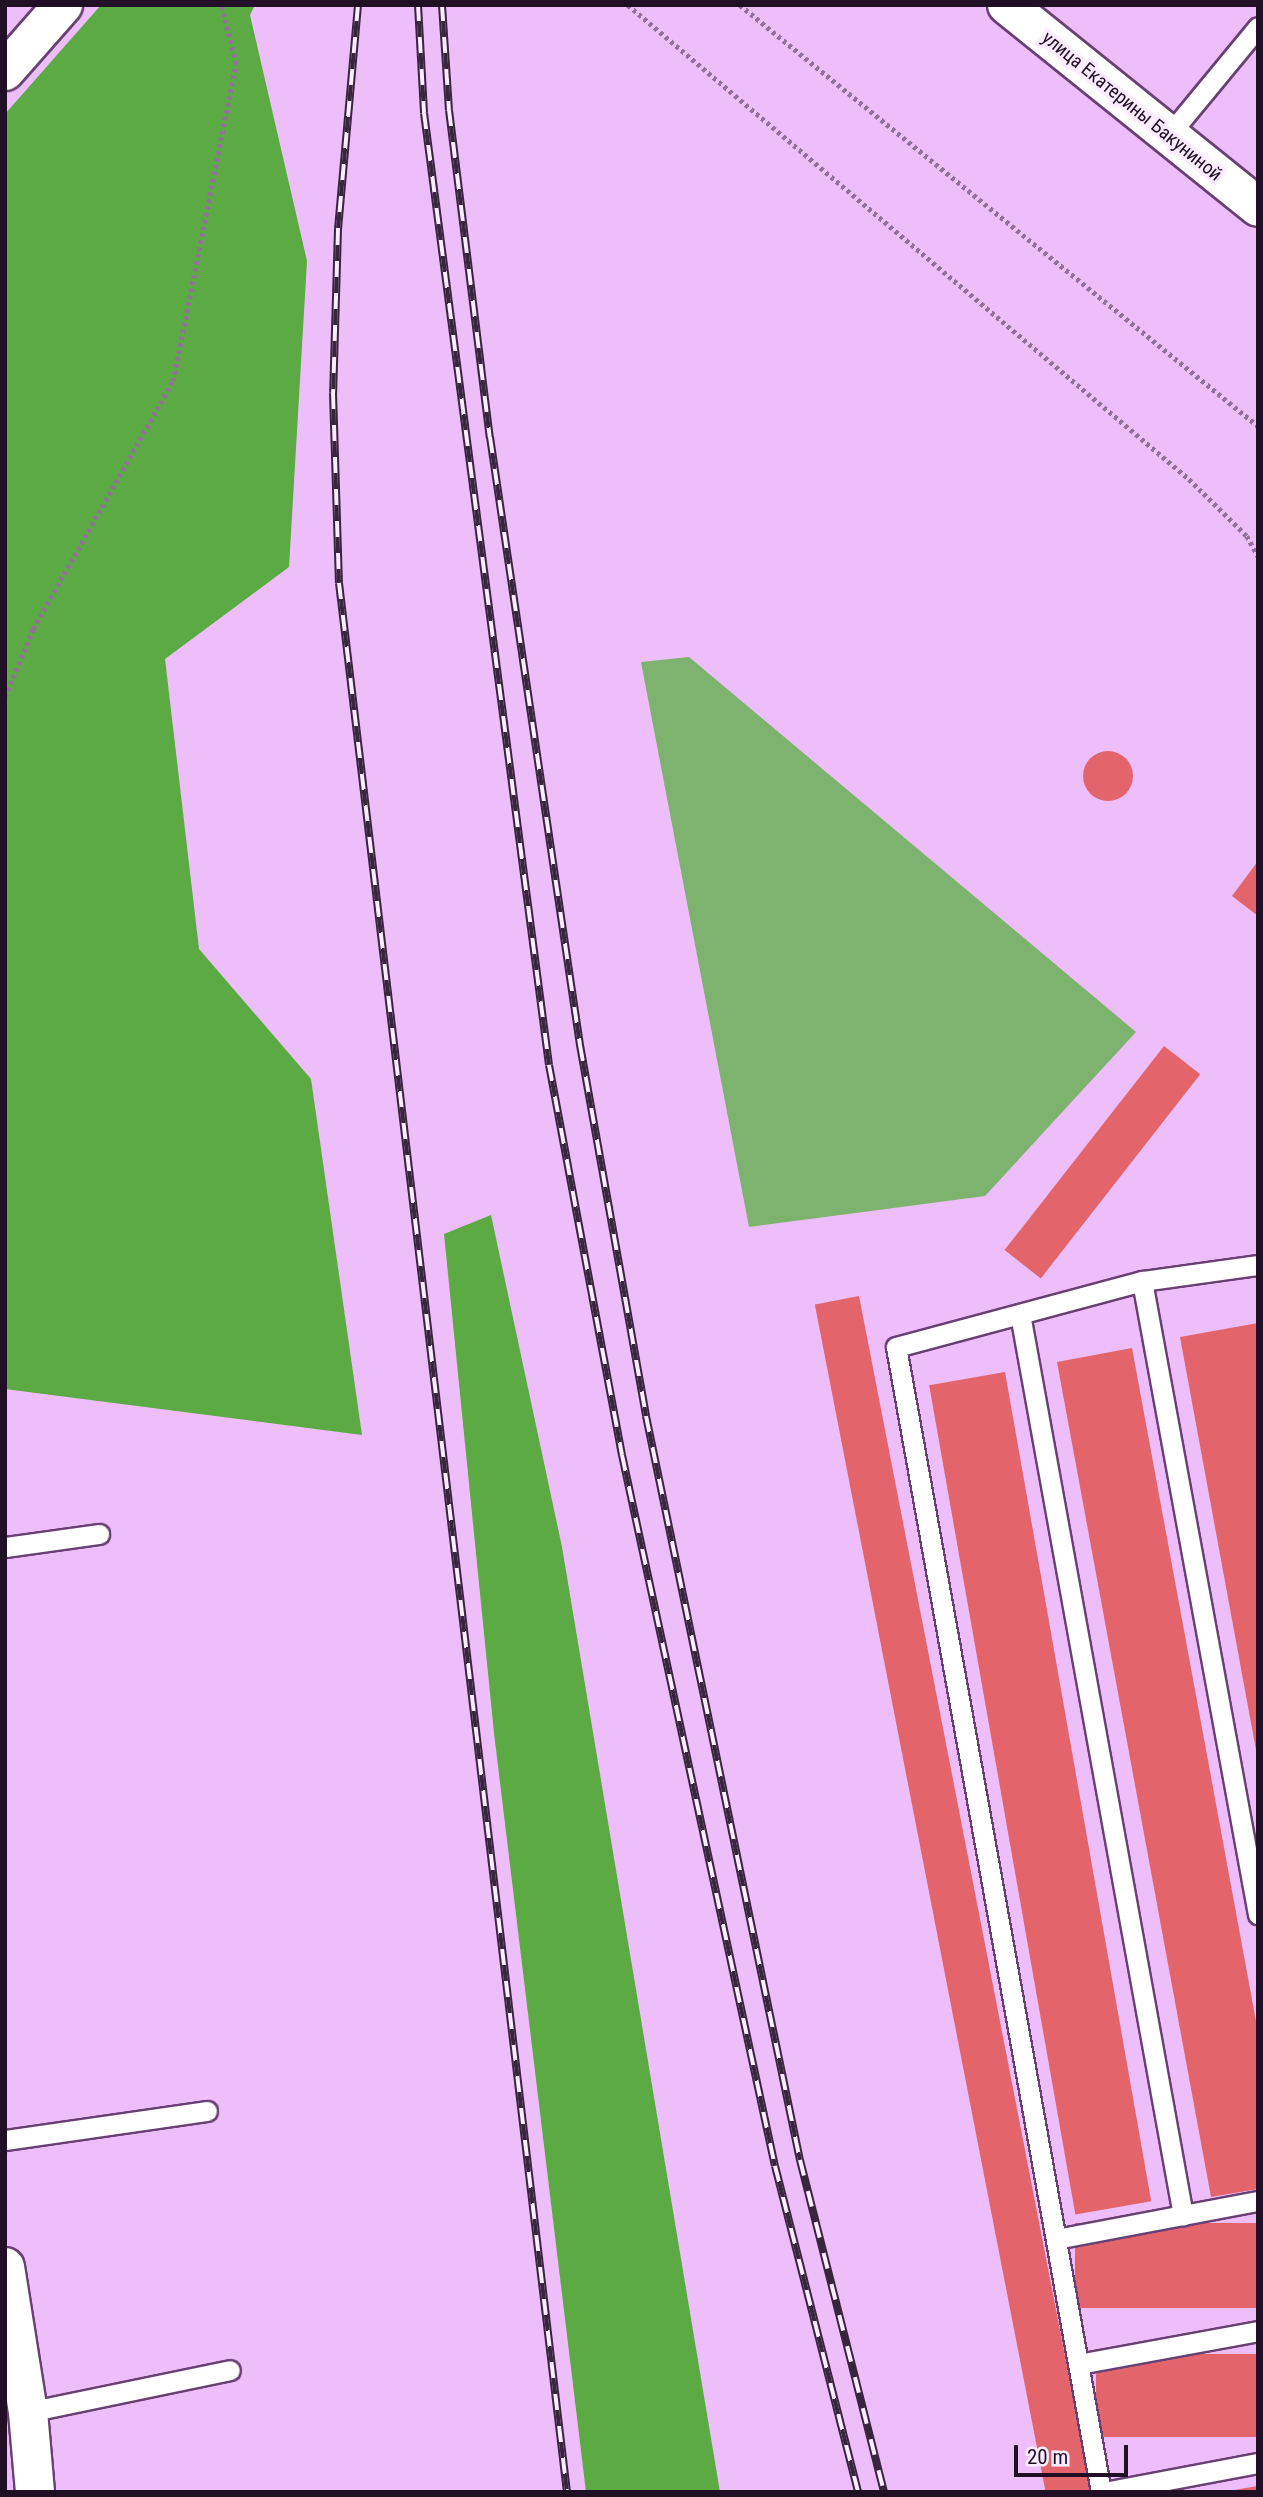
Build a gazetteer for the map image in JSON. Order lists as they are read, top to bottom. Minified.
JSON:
{"streets":{"street":["улица Екатерины Бакуниной"]},"scale_bar":"20 m"}
